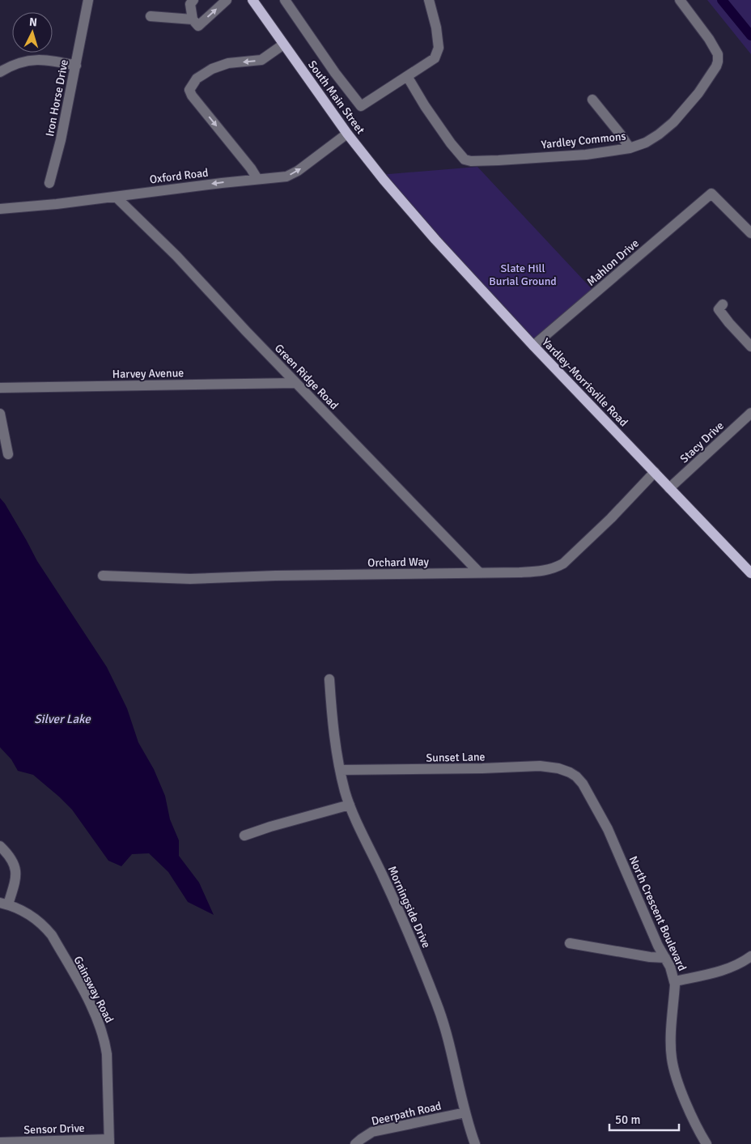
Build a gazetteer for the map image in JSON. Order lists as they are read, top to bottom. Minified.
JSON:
{"streets":{"main road":["South Main Street","Yardley-Morrisville Road"],"street":["Iron Horse Drive","Yardley Commons","Oxford Road","Mahlon Drive","Harvey Avenue","Green Ridge Road","Stacy Drive","Orchard Way","Sunset Lane","Morningside Drive","North Crescent Boulevard","Gainsway Road","Deerpath Road","Sensor Drive"]},"crossings":[["South Main Street","Oxford Road"],["South Main Street","Yardley-Morrisville Road"],["Oxford Road","Green Ridge Road"],["Mahlon Drive","Yardley-Morrisville Road"],["Harvey Avenue","Green Ridge Road"],["Green Ridge Road","Orchard Way"],["Yardley-Morrisville Road","Stacy Drive"],["Yardley-Morrisville Road","Orchard Way"],["Sunset Lane","Morningside Drive"],["Sunset Lane","North Crescent Boulevard"],["Morningside Drive","Deerpath Road"],["Gainsway Road","Sensor Drive"]],"water":["Silver Lake"],"parks":["Slate Hill Burial Ground"],"scale_bar":"50 m","north":"top"}
